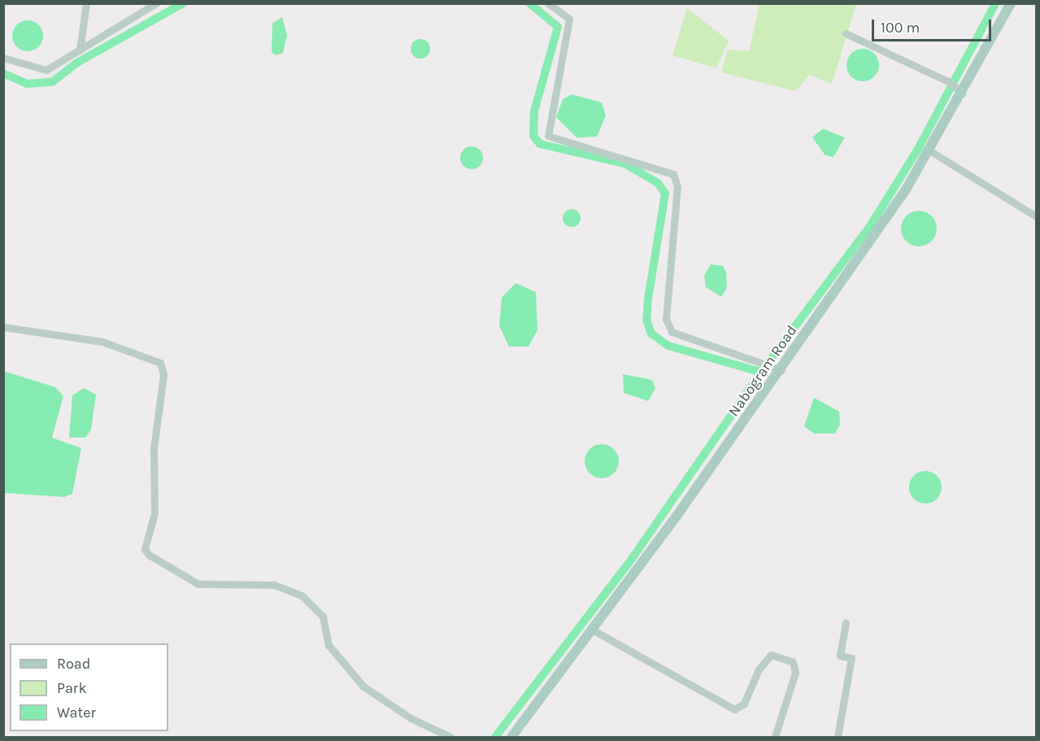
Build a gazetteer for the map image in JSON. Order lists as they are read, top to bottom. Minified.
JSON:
{"streets":{"main road":["Nabogram Road"]},"legend":["Road","Park","Water"],"scale_bar":"100 m"}
